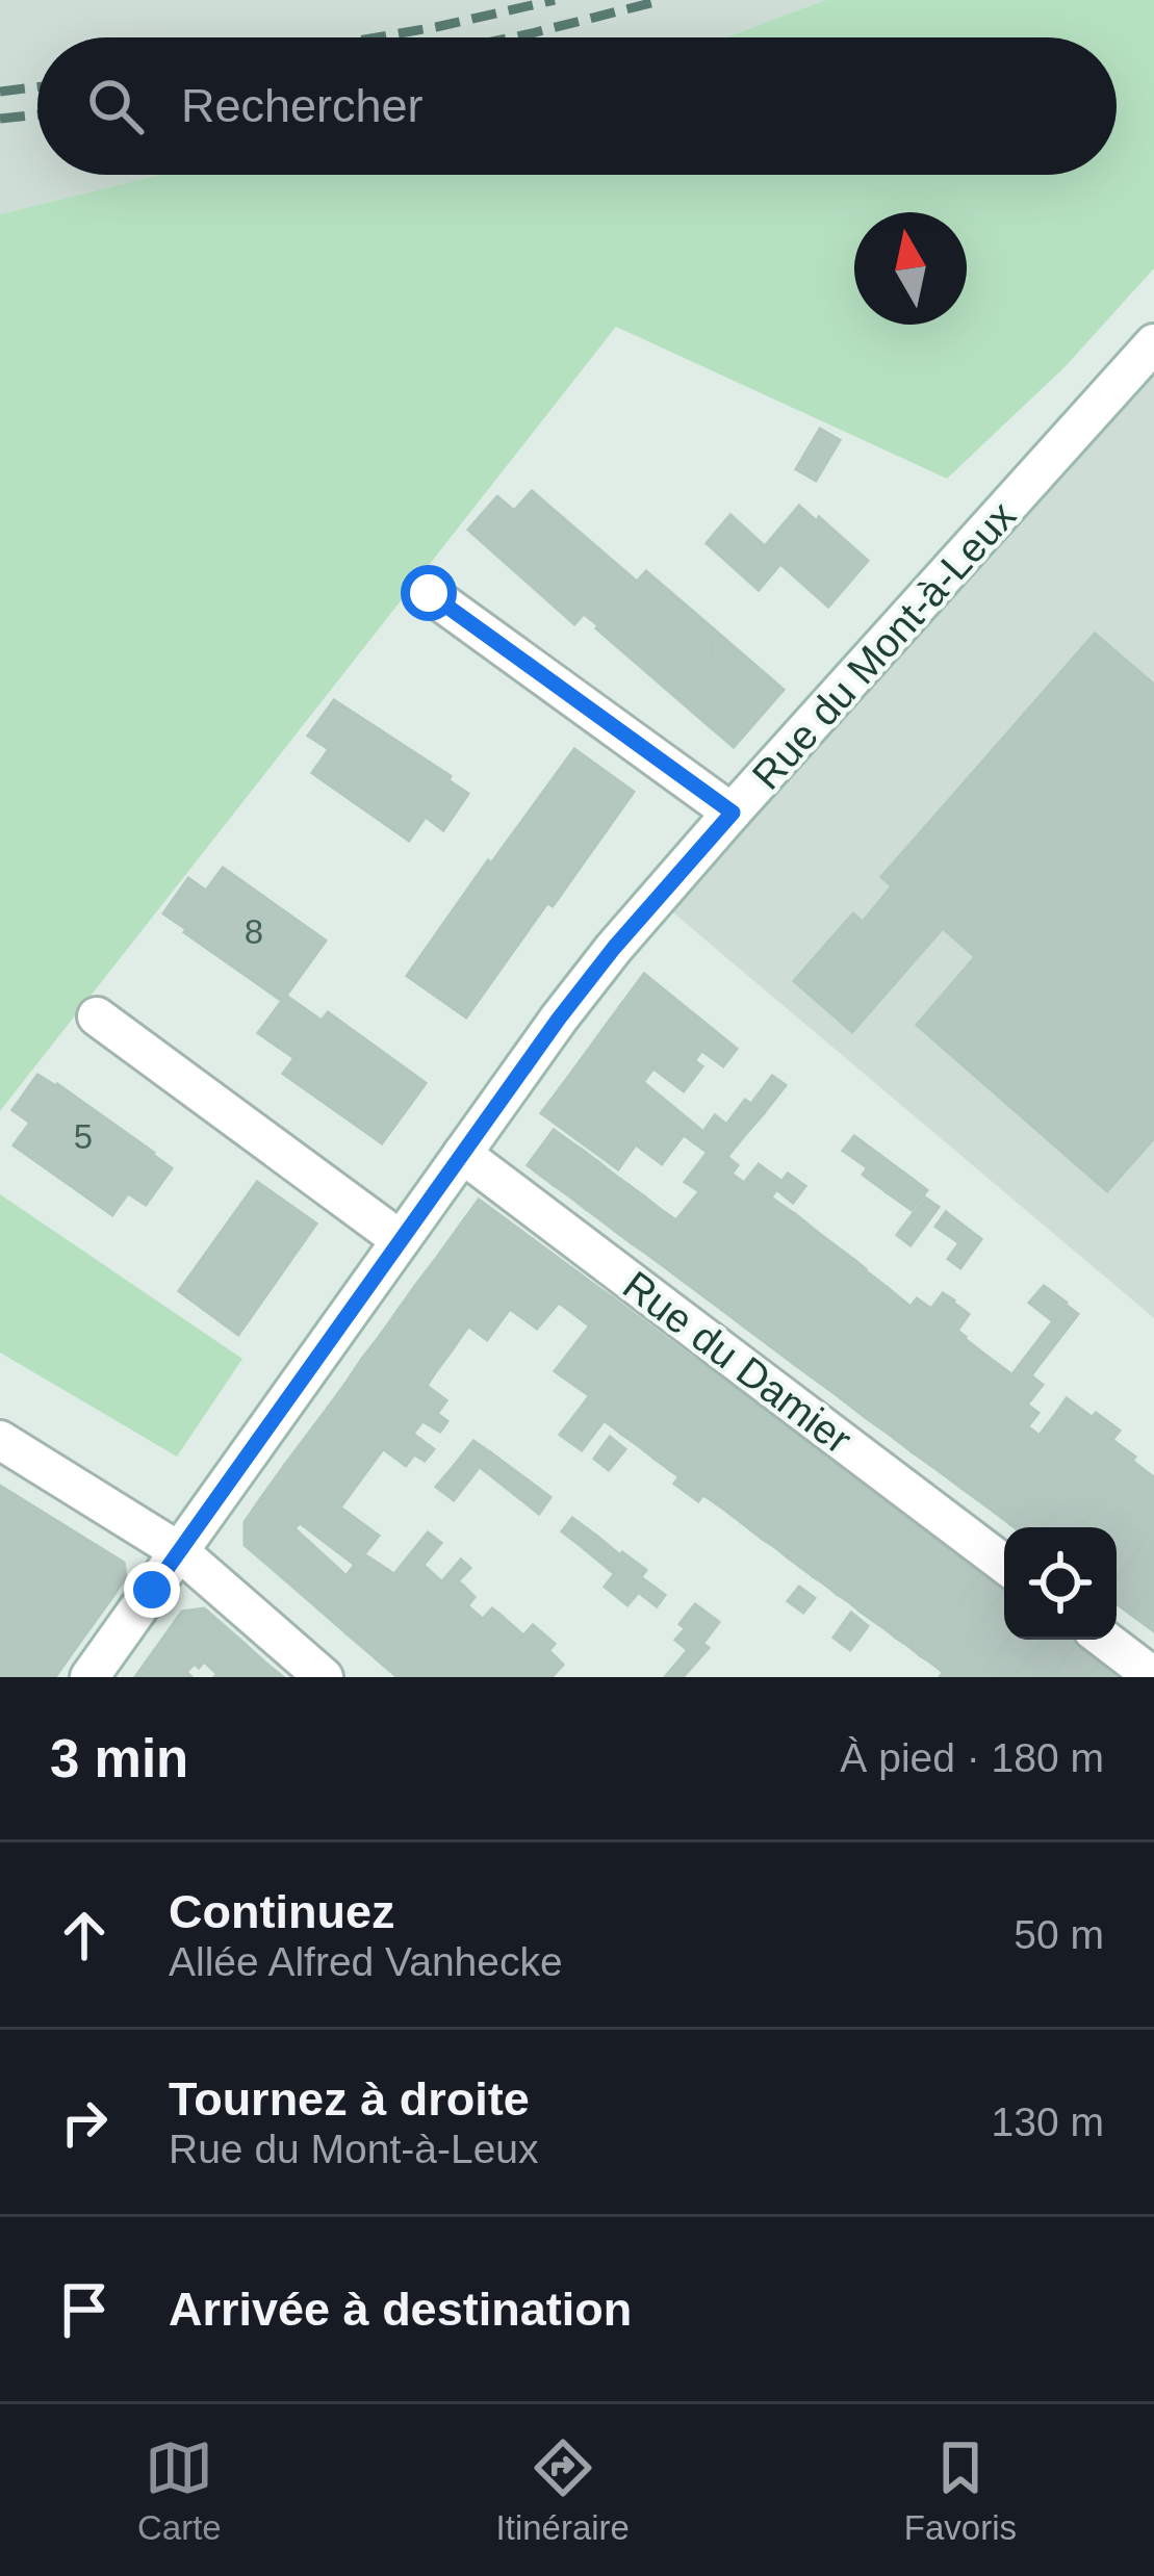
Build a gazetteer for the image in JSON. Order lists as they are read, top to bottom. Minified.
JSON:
{"streets":{"street":["Rue du Mont-à-Leux","Rue du Damier"]},"crossings":[["Rue du Mont-à-Leux","Rue du Damier"]],"house_numbers":["8","5"],"north":"top","page":{"search":"Rechercher","heading":["3 min","À pied · 180 m"],"list":[["Continuez","Allée Alfred Vanhecke","50 m"],["Tournez à droite","Rue du Mont-à-Leux","130 m"],"Arrivée à destination"],"nav":["Carte","Itinéraire","Favoris"]}}
